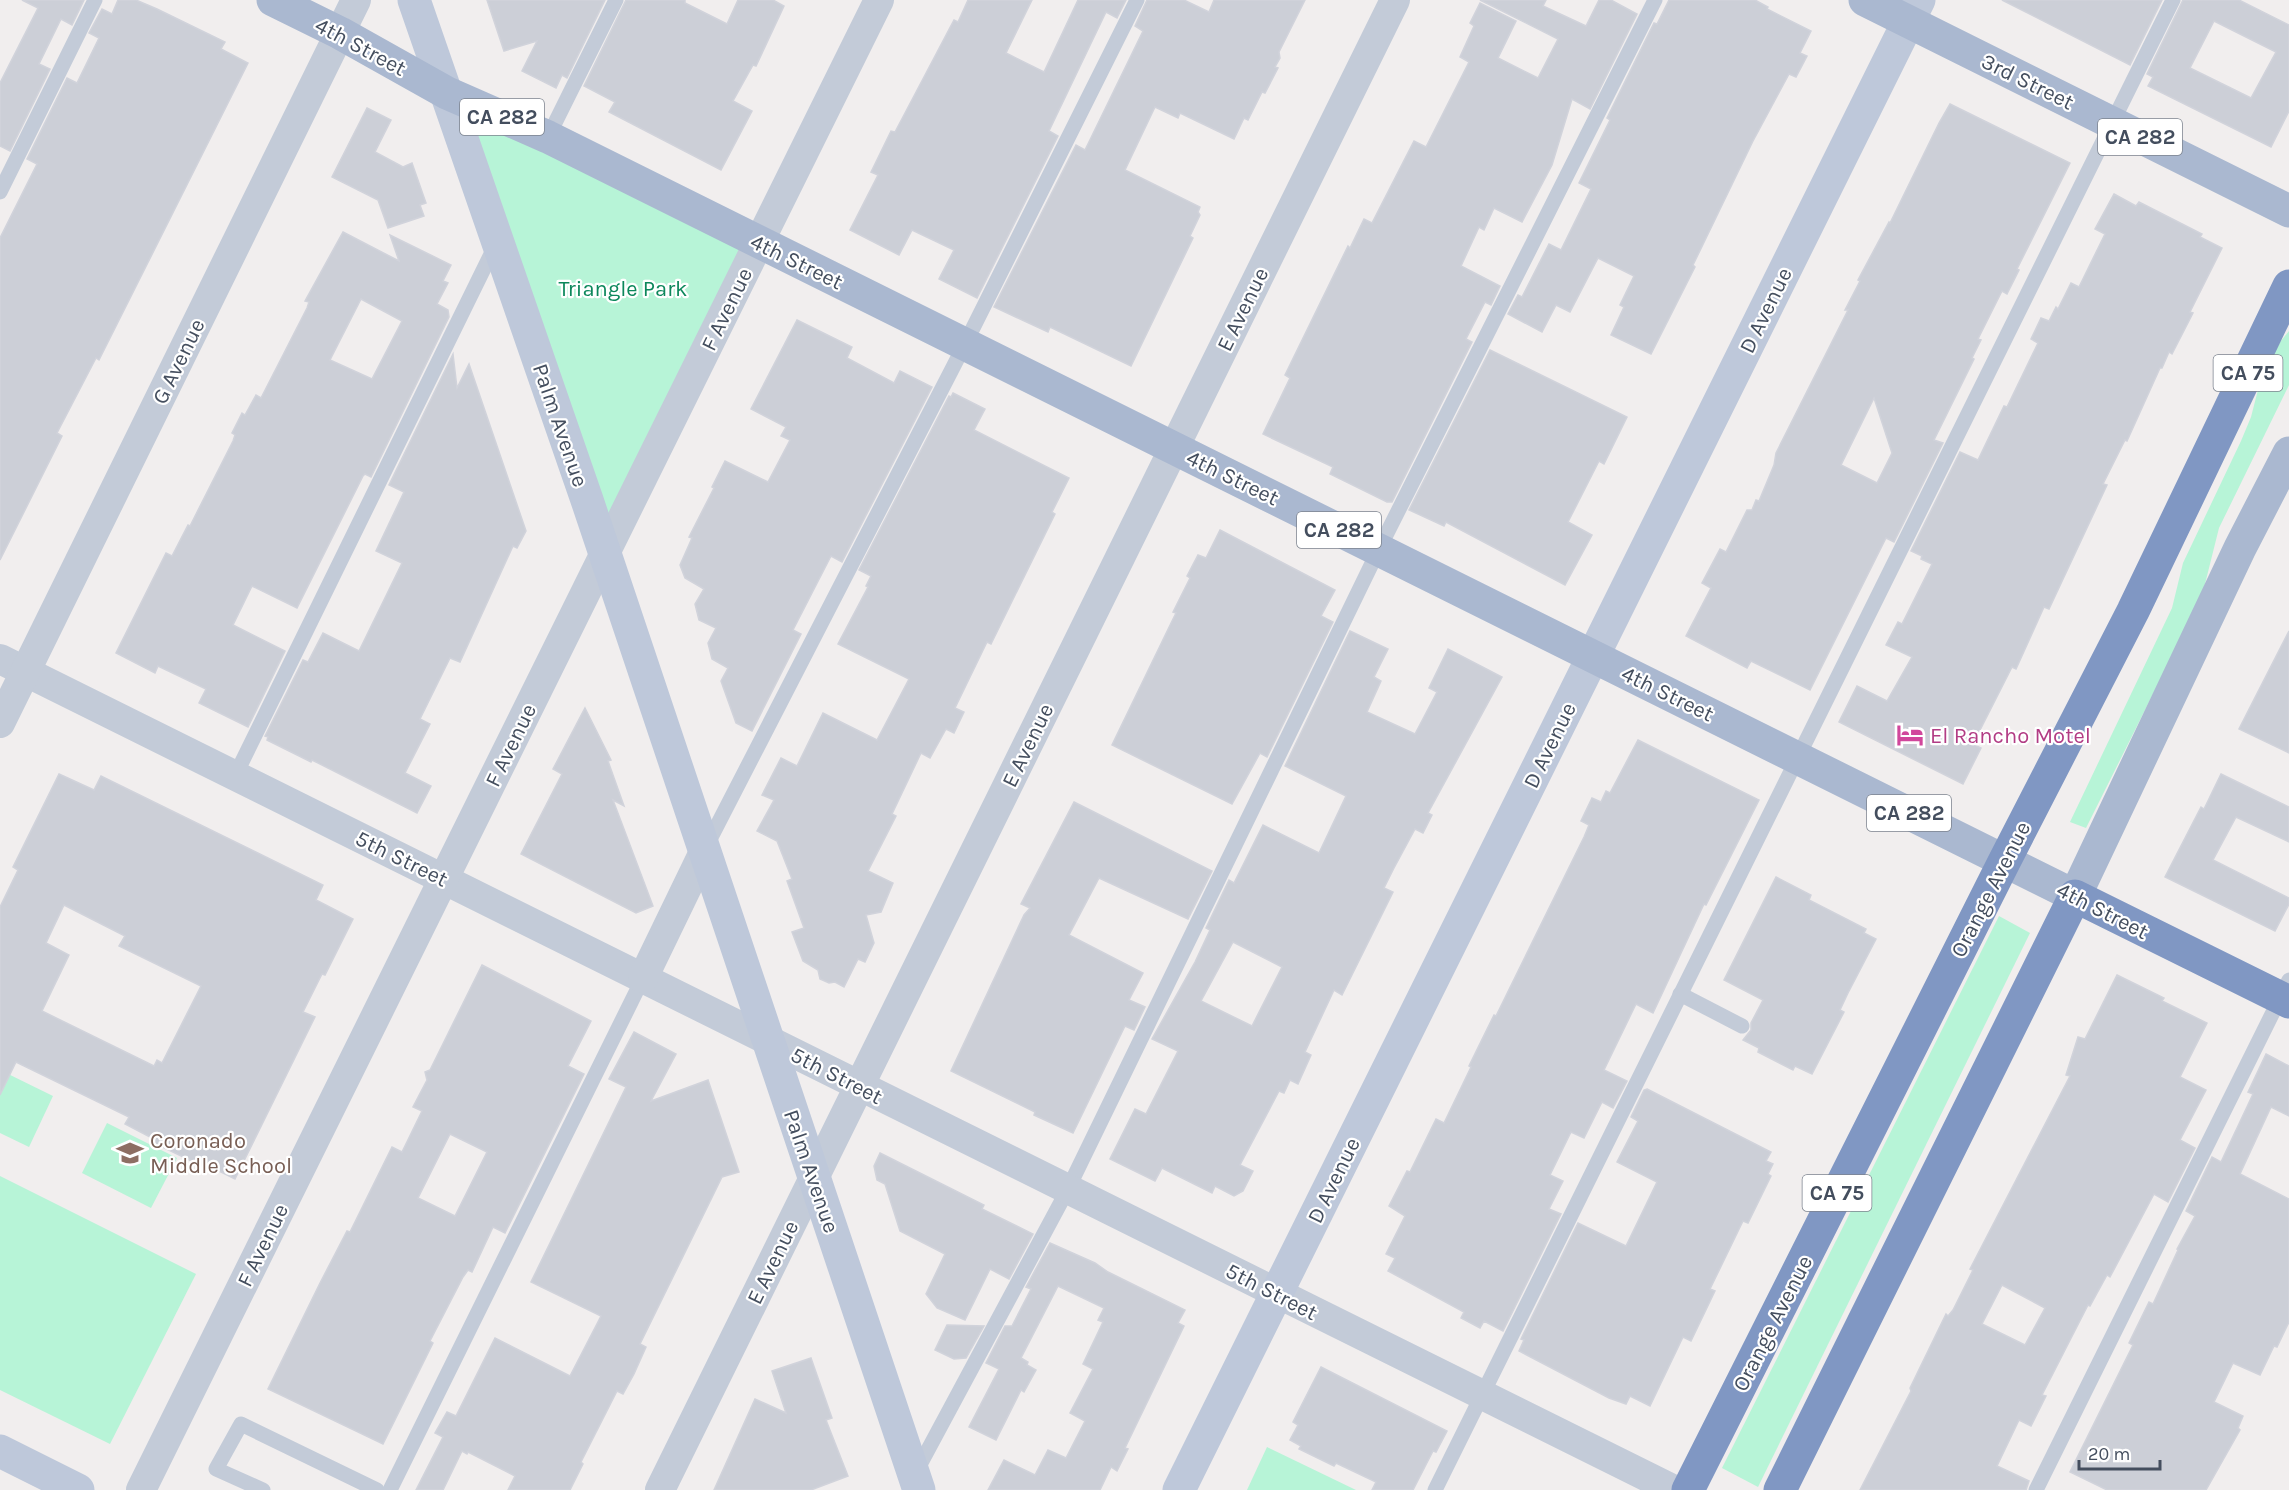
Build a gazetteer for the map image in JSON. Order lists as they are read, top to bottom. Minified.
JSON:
{"streets":{"highway":["4th Street","CA 75","Orange Avenue"],"main road":["3rd Street","CA 282"],"street":["F Avenue","E Avenue","D Avenue","G Avenue","Palm Avenue","5th Street"]},"crossings":[["4th Street","F Avenue"],["4th Street","E Avenue"],["4th Street","D Avenue"],["4th Street","G Avenue"],["4th Street","Palm Avenue"],["4th Street","Orange Avenue"],["3rd Street","D Avenue"],["F Avenue","Palm Avenue"],["F Avenue","5th Street"],["E Avenue","Palm Avenue"],["E Avenue","5th Street"],["D Avenue","5th Street"],["G Avenue","5th Street"],["Palm Avenue","5th Street"]],"parks":["Triangle Park"],"places":{"hotel":["El Rancho Motel"],"school or university":["Coronado Middle School"]},"scale_bar":"20 m"}
